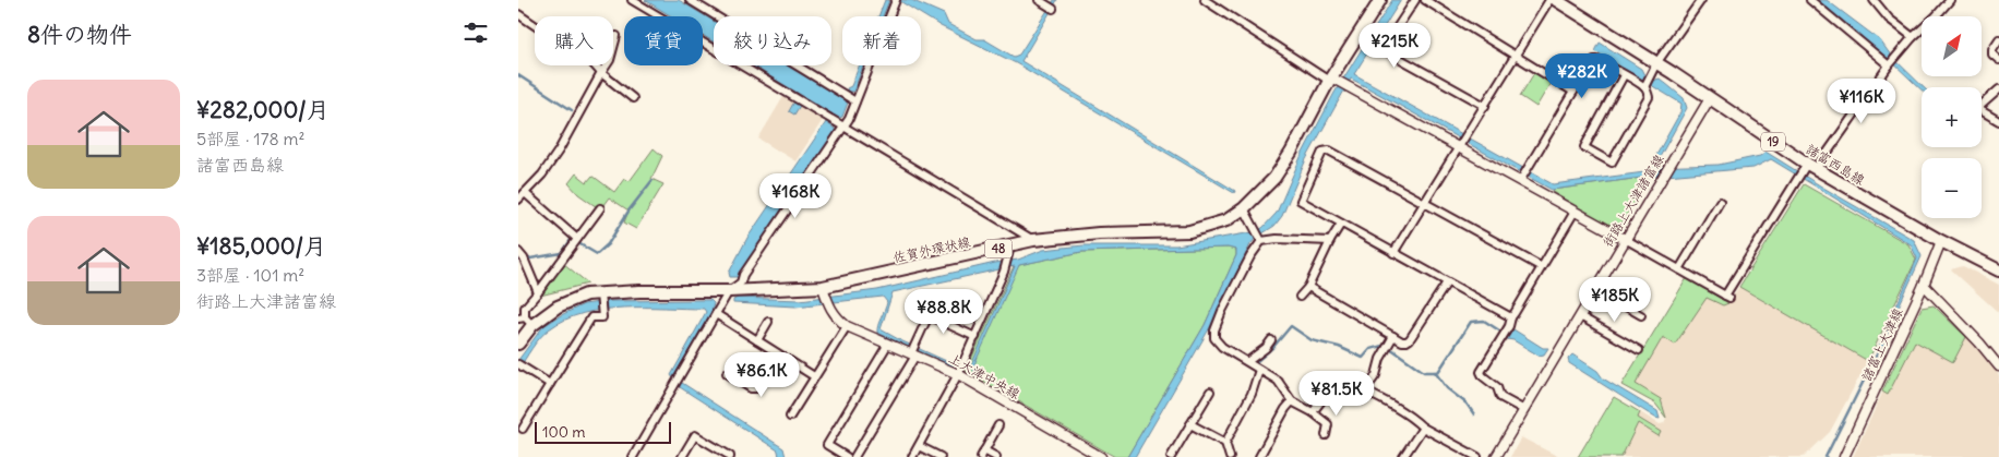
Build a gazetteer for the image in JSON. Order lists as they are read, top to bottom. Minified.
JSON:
{"streets":{"main road":["19","諸富西島線","48","佐賀外環状線"],"street":["街路上大津諸富線","諸富上大津線","上大津中央線"]},"crossings":[["諸富西島線","街路上大津諸富線"],["諸富西島線","諸富上大津線"],["佐賀外環状線","上大津中央線"]],"scale_bar":"100 m","north":"top right","page":{"heading":"8件の物件","map_buttons":["+","−"],"chip":["購入","賃貸","絞り込み","新着"],"price":["¥215K","¥282K","¥116K","¥168K","¥185K","¥88.8K","¥86.1K","¥81.5K"],"list":[{"name":"¥282,000/月","note":"5部屋 · 178 m² · 諸富西島線"},{"name":"¥185,000/月","note":"3部屋 · 101 m² · 街路上大津諸富線"}],"scale":"100 m"}}
